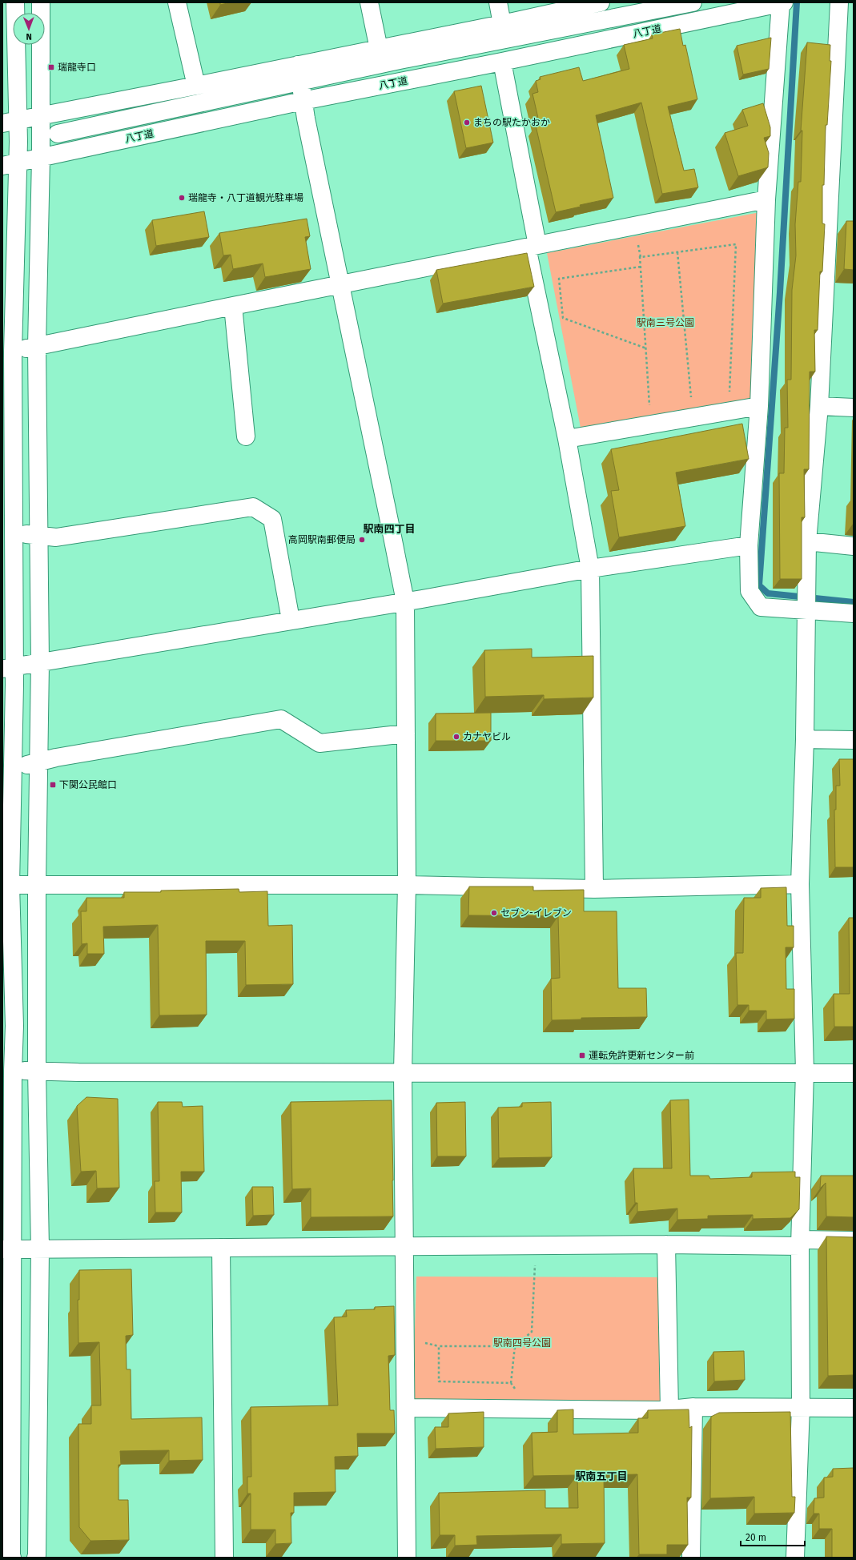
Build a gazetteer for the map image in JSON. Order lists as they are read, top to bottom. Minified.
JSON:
{"streets":{"street":["八丁道"]},"districts":["駅南四丁目","駅南五丁目"],"parks":["駅南三号公園","駅南四号公園"],"places":{"transit":["瑞龍寺口","下関公民館口","運転免許更新センター前"],"other":["まちの駅たかおか","瑞龍寺・八丁道観光駐車場","高岡駅南郵便局","カナヤビル","セブン-イレブン"]},"scale_bar":"20 m","north":"bottom"}
